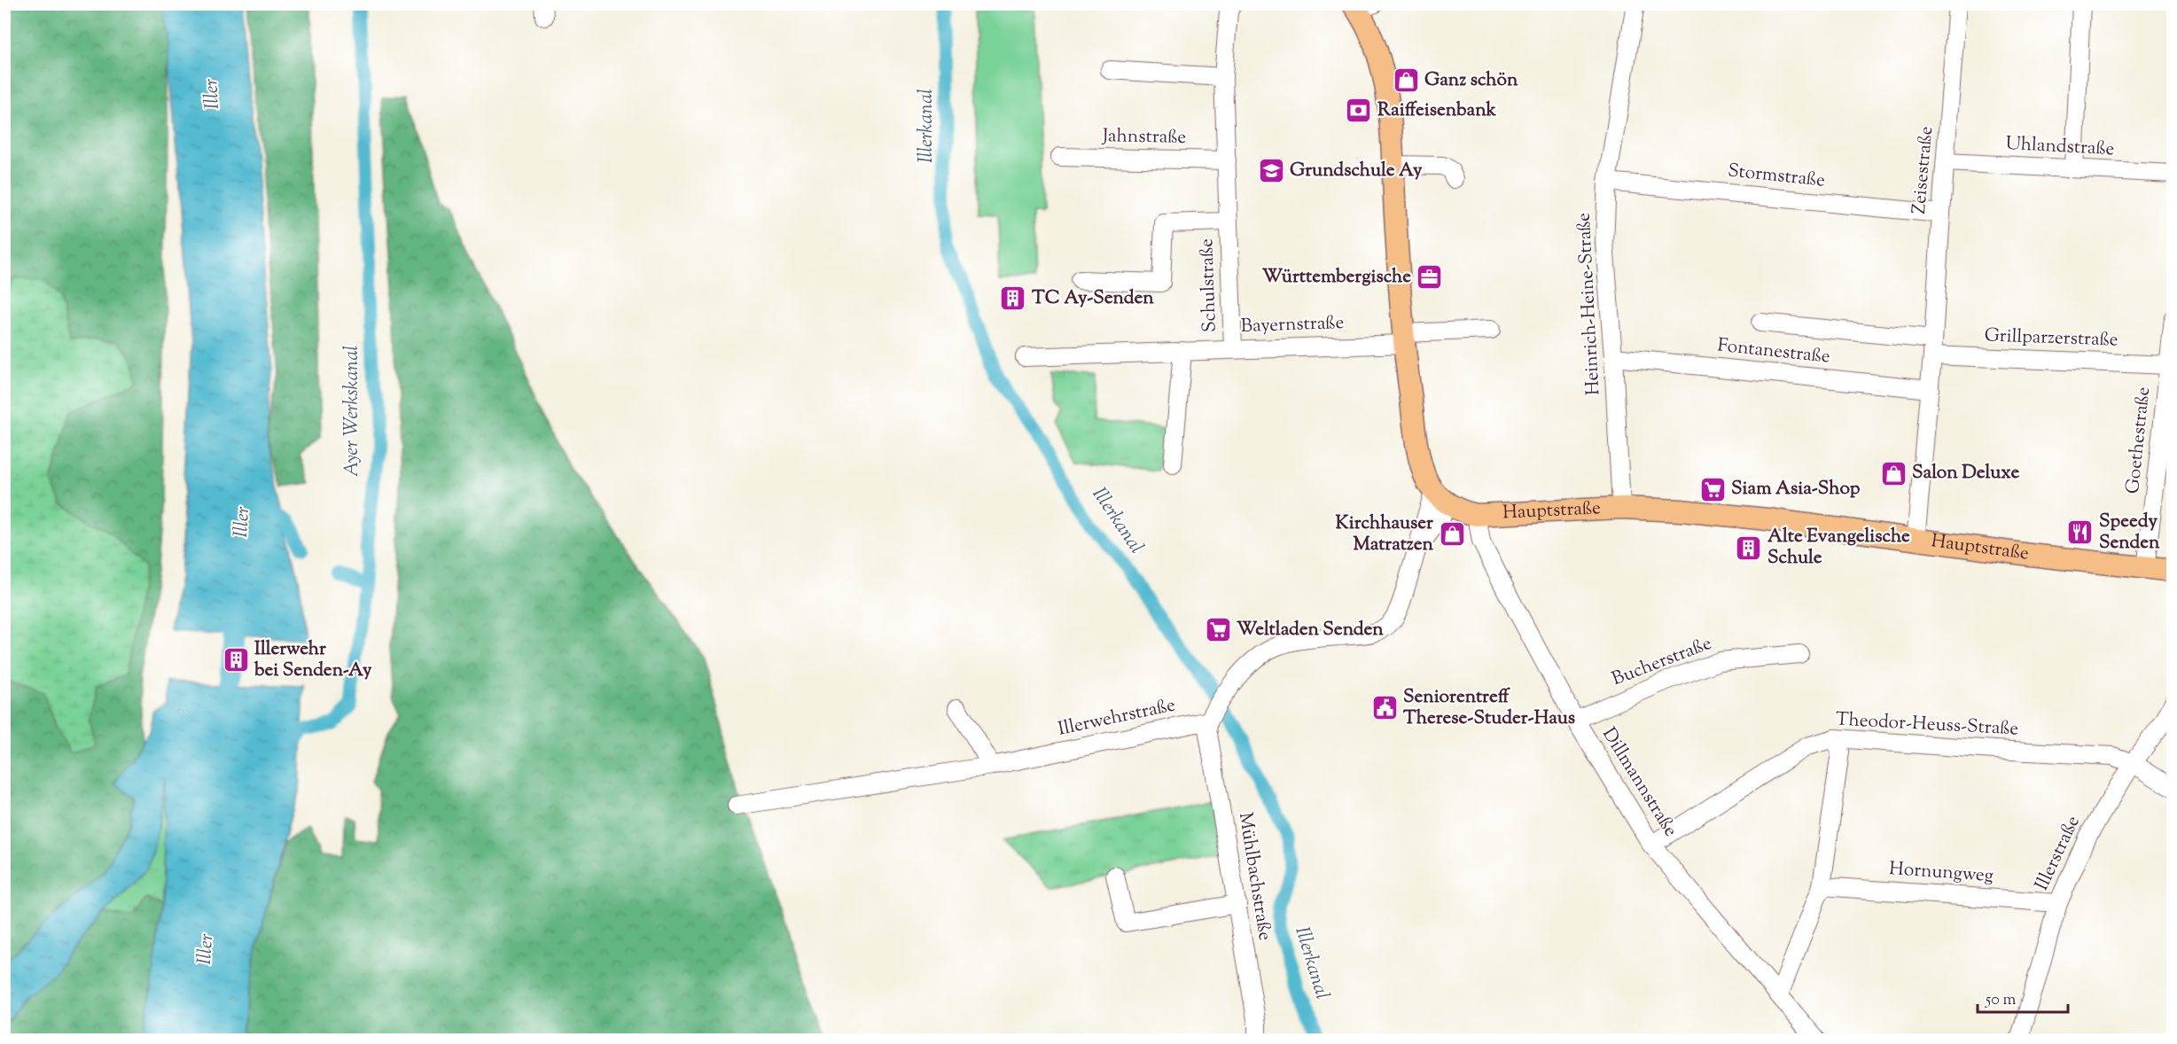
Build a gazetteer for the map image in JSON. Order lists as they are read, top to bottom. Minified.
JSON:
{"streets":{"main road":["Hauptstraße"],"street":["Jahnstraße","Uhlandstraße","Zeisestraße","Stormstraße","Schulstraße","Heinrich-Heine-Straße","Bayernstraße","Grillparzerstraße","Fontanestraße","Goethestraße","Bucherstraße","Illerwehrstraße","Theodor-Heuss-Straße","Dillmannstraße","Illerstraße","Hornungweg","Mühlbachstraße"]},"crossings":[["Jahnstraße","Schulstraße"],["Uhlandstraße","Zeisestraße"],["Zeisestraße","Stormstraße"],["Zeisestraße","Grillparzerstraße"],["Zeisestraße","Fontanestraße"],["Zeisestraße","Hauptstraße"],["Stormstraße","Heinrich-Heine-Straße"],["Schulstraße","Bayernstraße"],["Heinrich-Heine-Straße","Fontanestraße"],["Heinrich-Heine-Straße","Hauptstraße"],["Grillparzerstraße","Goethestraße"],["Goethestraße","Hauptstraße"],["Hauptstraße","Dillmannstraße"],["Bucherstraße","Dillmannstraße"],["Illerwehrstraße","Mühlbachstraße"],["Theodor-Heuss-Straße","Dillmannstraße"],["Theodor-Heuss-Straße","Illerstraße"],["Illerstraße","Hornungweg"]],"water":["Iller","Illerkanal","Ayer Werkskanal"],"places":{"shop":["Ganz schön","Salon Deluxe","Kirchhauser Matratzen"],"bank":["Raiffeisenbank"],"school or university":["Grundschule Ay"],"office":["Württembergische"],"building":["TC Ay-Senden","Alte Evangelische Schule","Illerwehr bei Senden-Ay"],"supermarket":["Siam Asia-Shop","Weltladen Senden"],"restaurant":["Speedy Senden"],"public building":["Seniorentreff Therese-Studer-Haus"]},"scale_bar":"50 m"}
